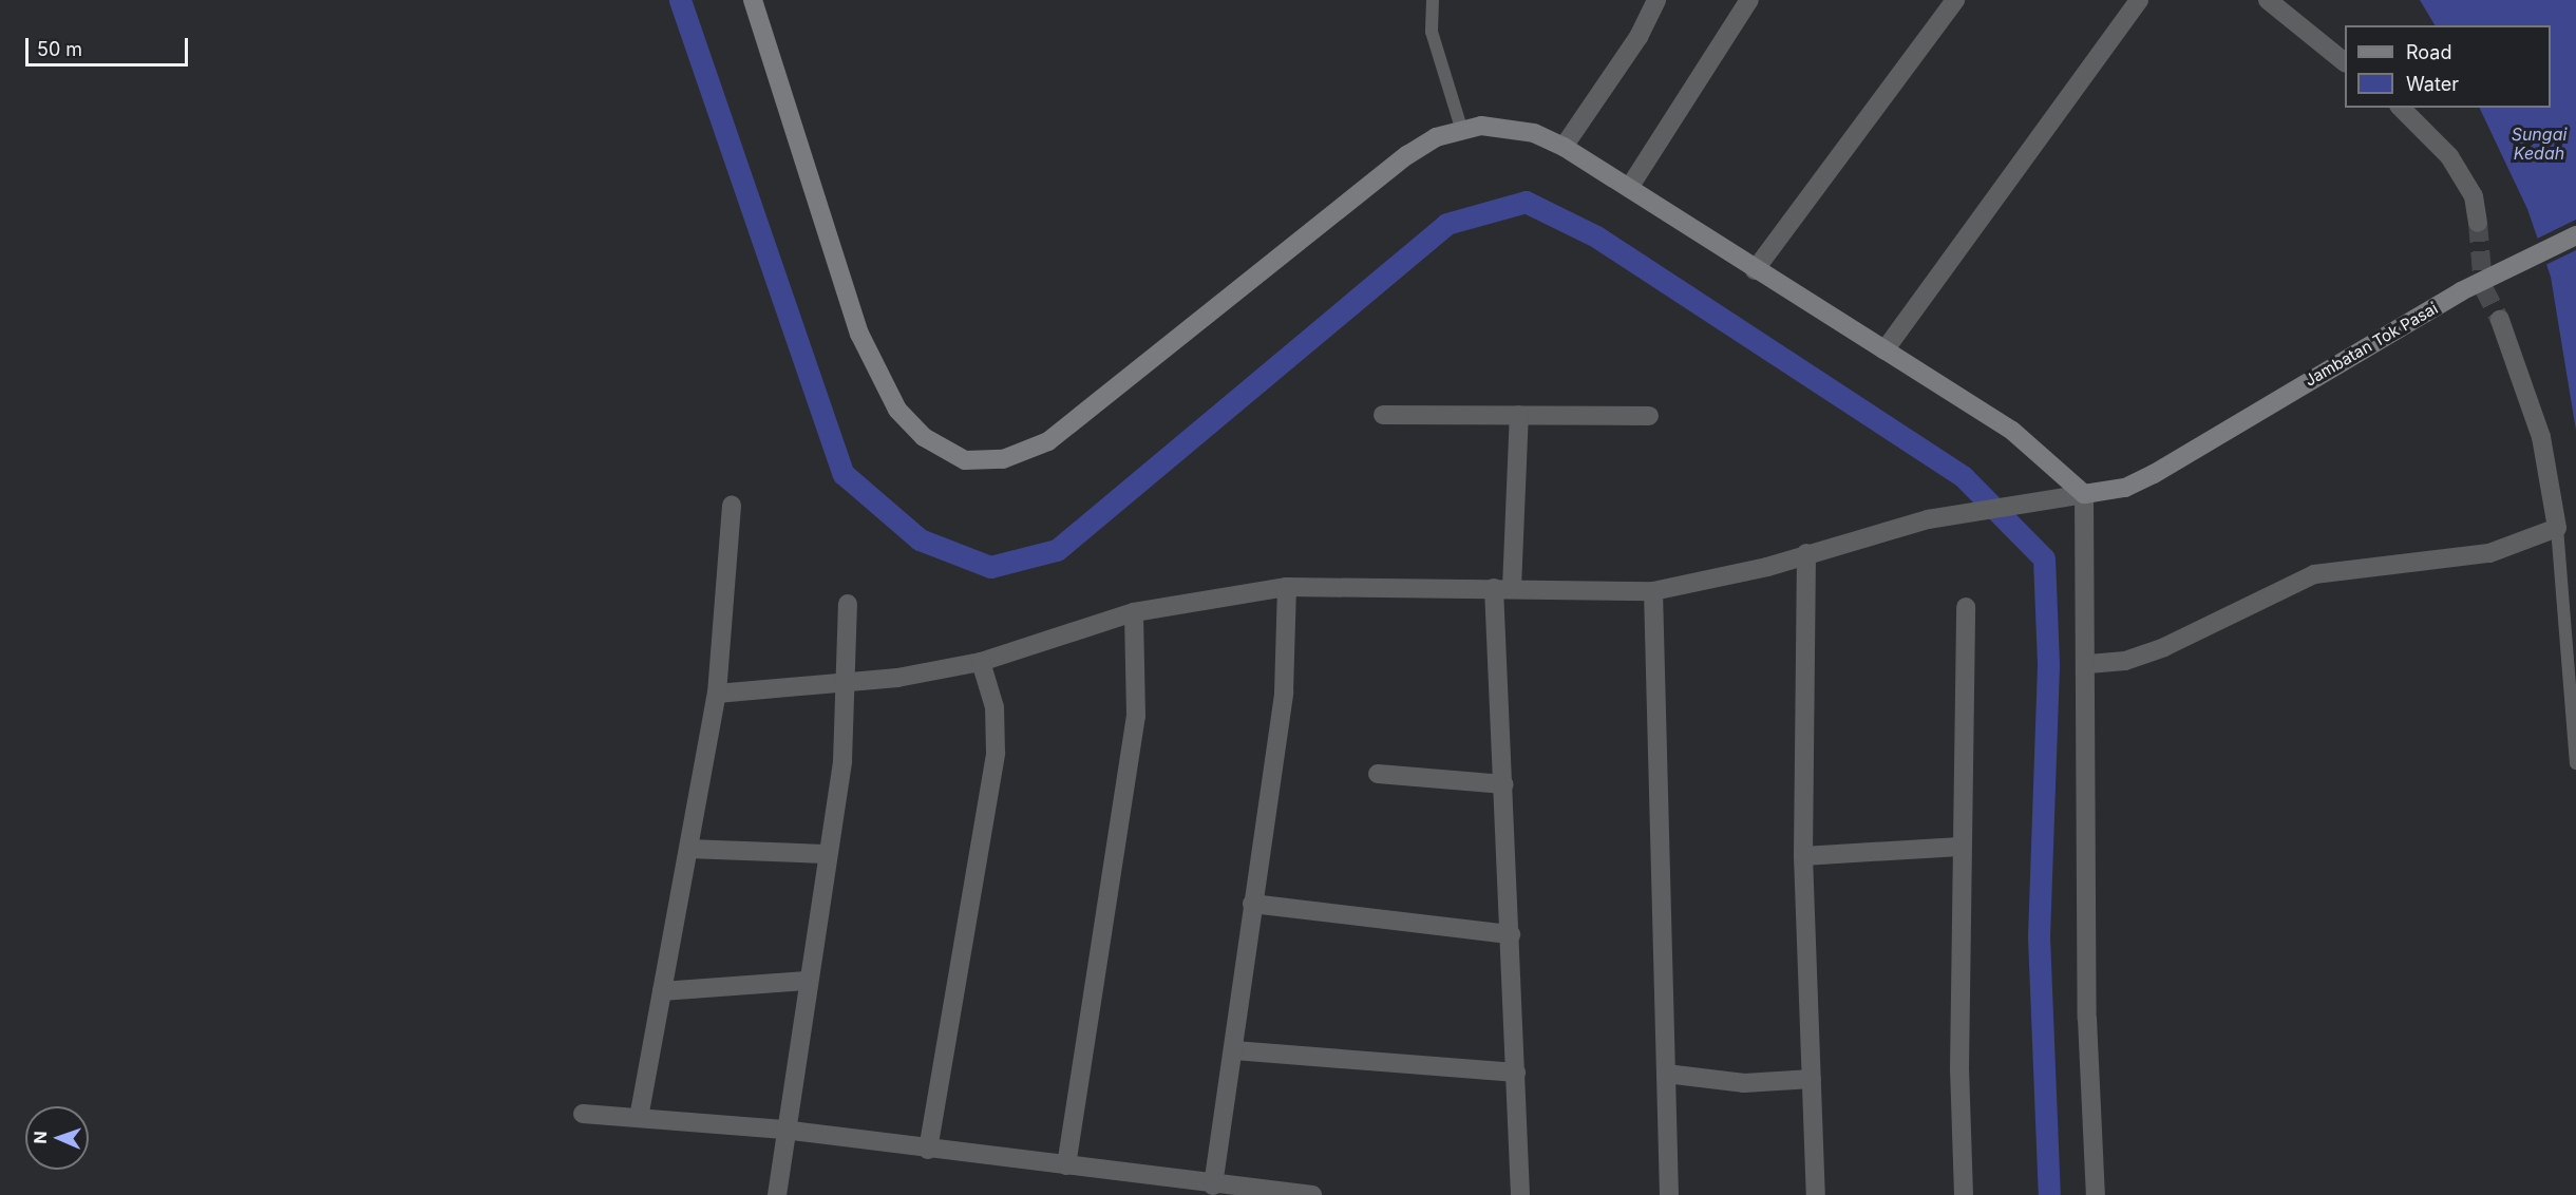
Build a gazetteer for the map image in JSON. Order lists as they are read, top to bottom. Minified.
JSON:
{"streets":{"main road":["Jambatan Tok Pasai"]},"water":["Sungai Kedah"],"legend":["Road","Water"],"scale_bar":"50 m","north":"left"}
